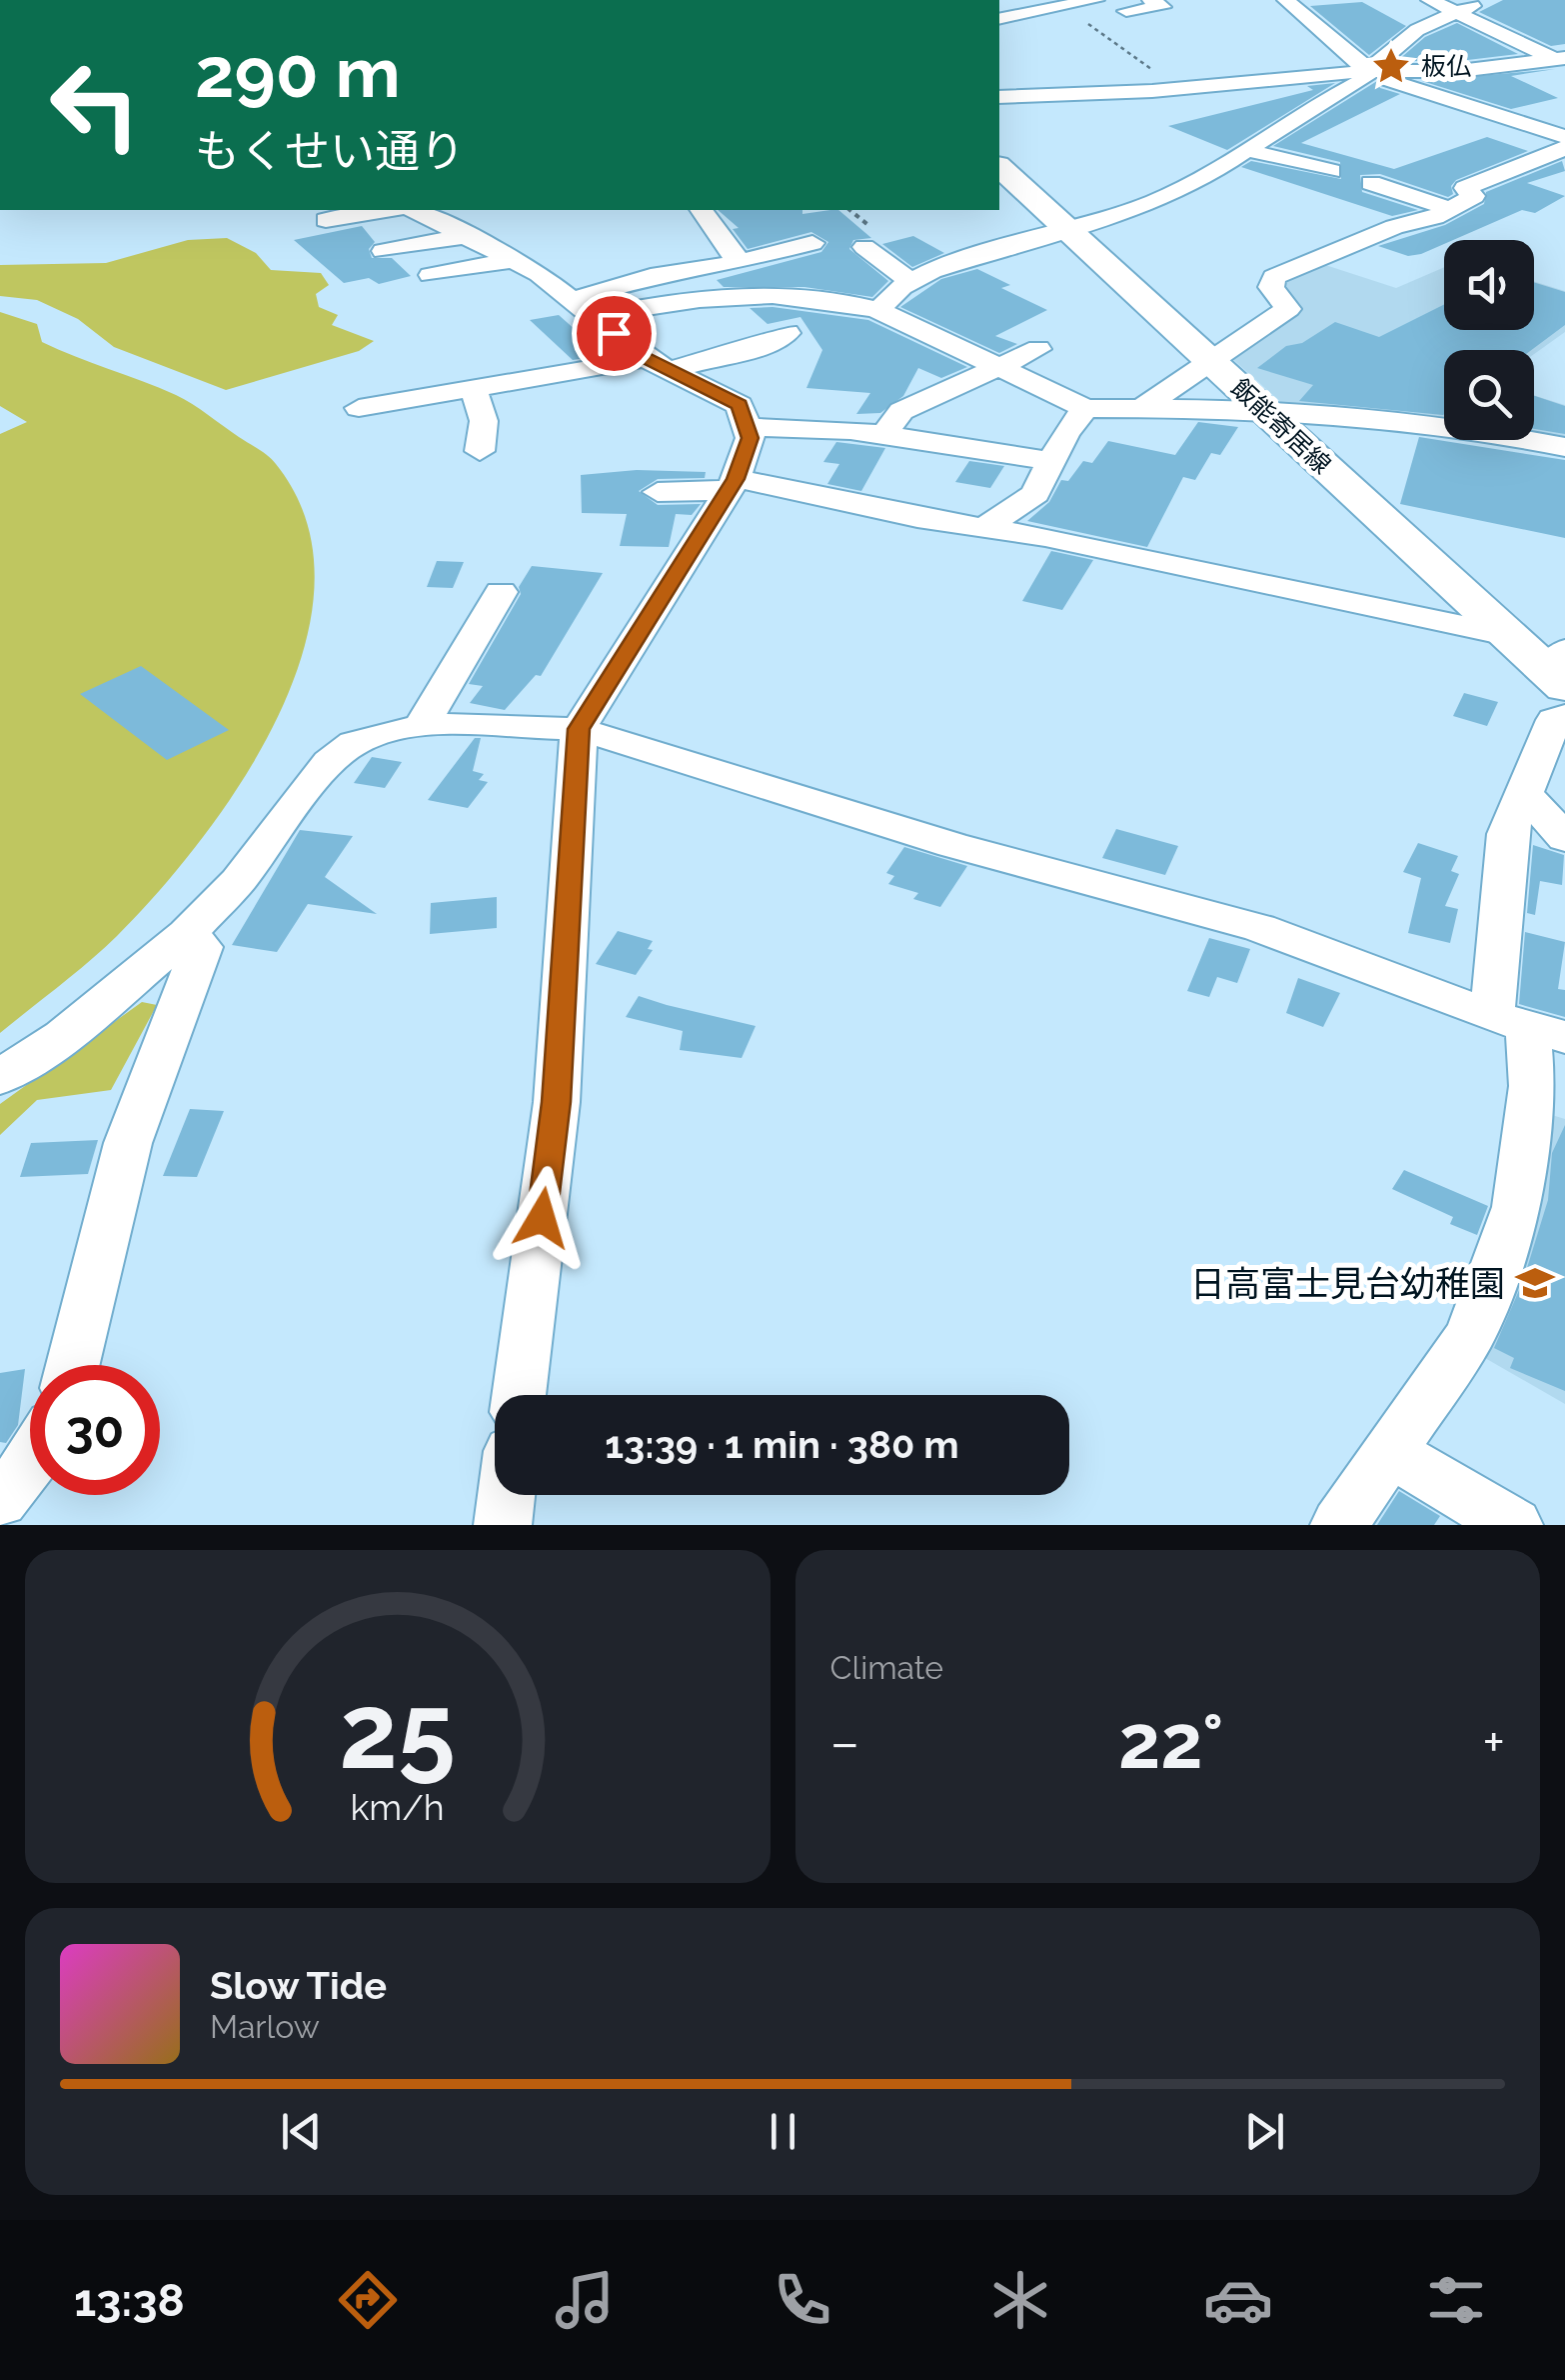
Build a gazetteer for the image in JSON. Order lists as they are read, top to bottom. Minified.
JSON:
{"streets":{"main road":["飯能寄居線"]},"places":{"place":["板仏"],"school or university":["日高富士見台幼稚園"]},"page":{"turn":["290 m","もくせい通り"],"limit":"30","trip":"13:39 · 1 min · 380 m","tile":"Climate","heat":["−","22°","+"],"song":["Slow Tide","Marlow"],"tabs":"13:38","gauge":["25","km/h"]}}
